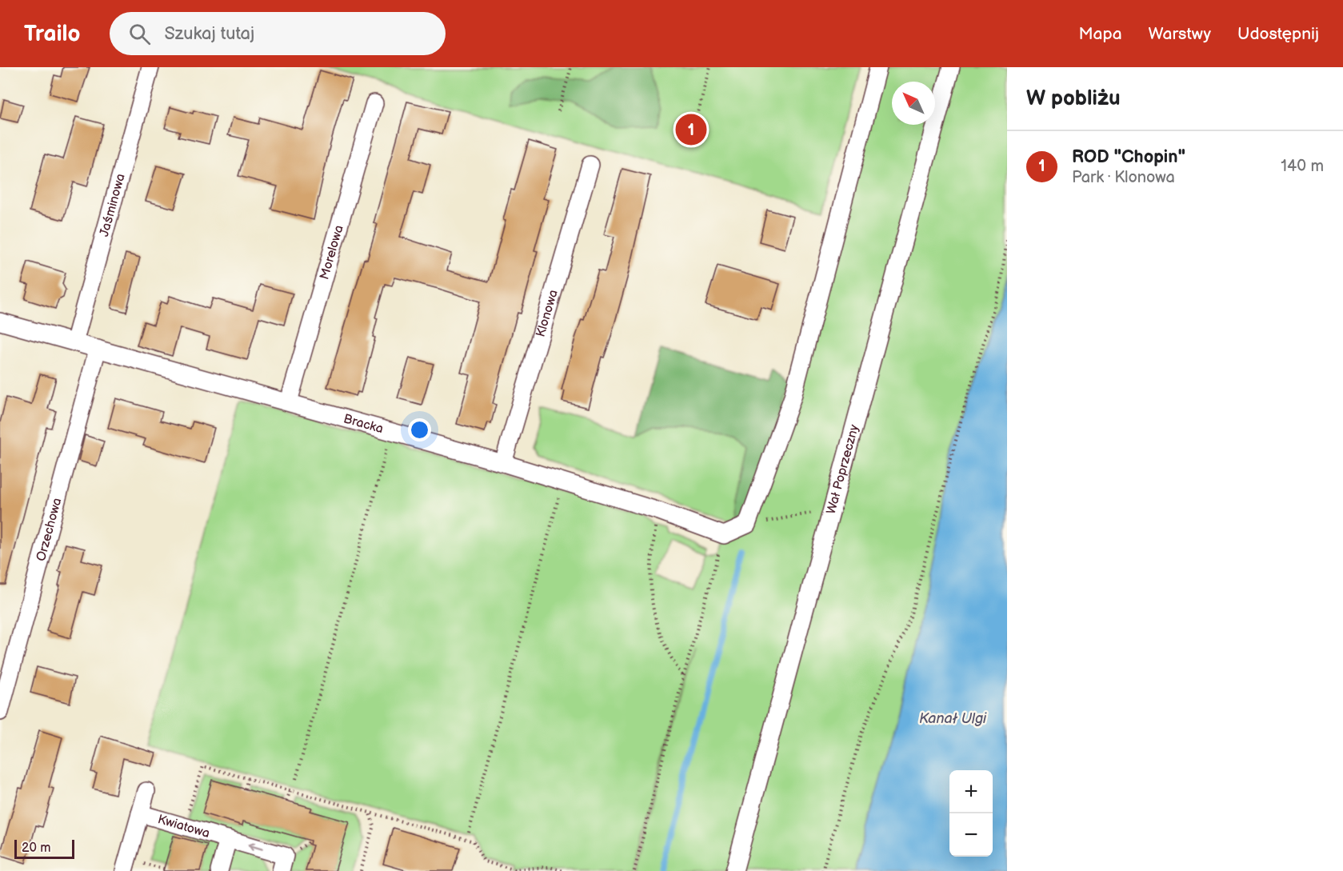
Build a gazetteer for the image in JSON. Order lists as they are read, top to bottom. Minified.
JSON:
{"streets":{"street":["Jaśminowa","Morelowa","Klonowa","Bracka","Wał Poprzeczny","Orzechowa","Kwiatowa"]},"crossings":[["Jaśminowa","Bracka"],["Morelowa","Bracka"],["Klonowa","Bracka"],["Bracka","Orzechowa"]],"water":["Kanał Ulgi"],"scale_bar":"20 m","north":"top left","page":{"header":"Trailo","search":"Szukaj tutaj","nav":["Mapa","Warstwy","Udostępnij"],"heading":"W pobliżu","pins":"1","list":[{"mark":"1","name":"ROD \"Chopin\"","note":"Park · Klonowa","value":"140 m"}],"map_buttons":["+","−"],"scale":"20 m"}}
